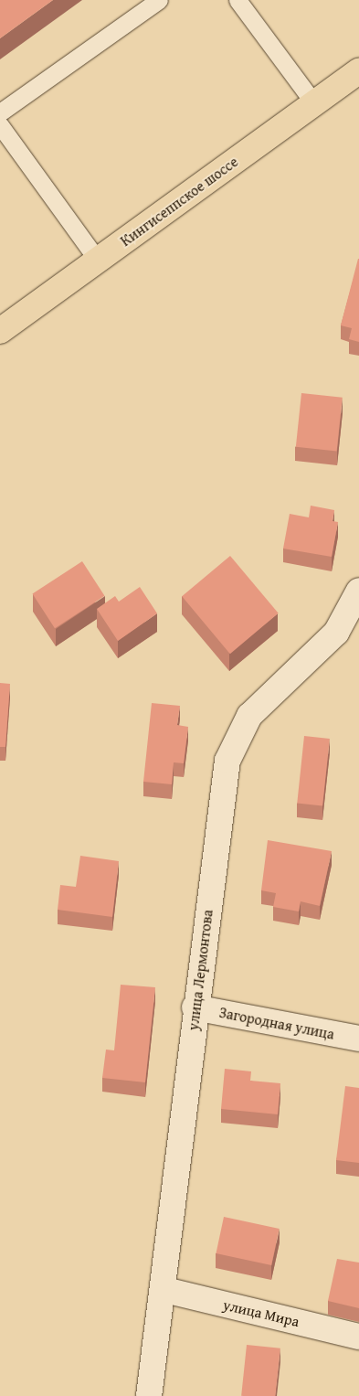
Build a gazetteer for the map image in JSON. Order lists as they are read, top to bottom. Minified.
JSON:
{"streets":{"main road":["Кингисеппское шоссе"],"street":["улица Лермонтова","Загородная улица","улица Мира"]},"crossings":[["улица Лермонтова","Загородная улица"],["улица Лермонтова","улица Мира"]]}
